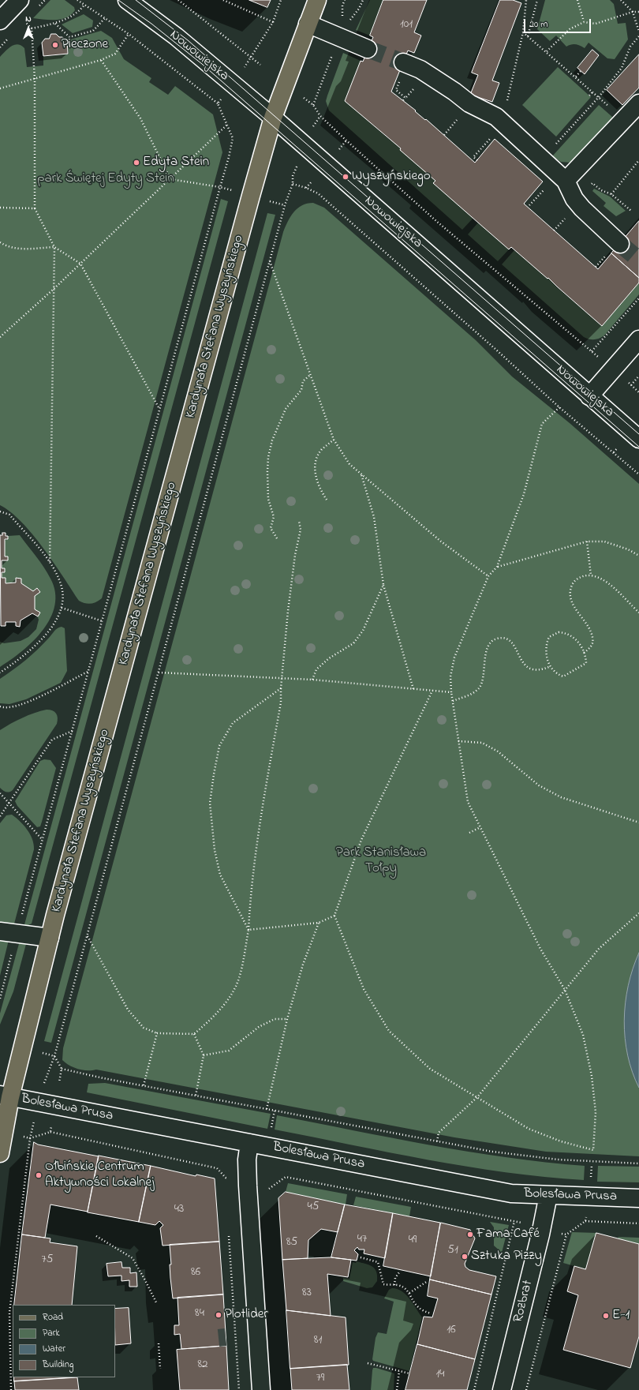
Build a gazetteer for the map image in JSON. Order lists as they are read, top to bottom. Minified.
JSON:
{"streets":{"main road":["Kardynała Stefana Wyszyńskiego"],"street":["Nowowiejska","Bolesława Prusa","Rozbrat"]},"crossings":[["Nowowiejska","Kardynała Stefana Wyszyńskiego"],["Kardynała Stefana Wyszyńskiego","Bolesława Prusa"],["Bolesława Prusa","Rozbrat"]],"parks":["park Świętej Edyty Stein","Park Stanisława Tołpy"],"places":["Pieczone","Edyta Stein","Wyszyńskiego","Ołbińskie Centrum Aktywności Lokalnej","Fama Café","Sztuka Pizzy","Plotlider","E-1"],"house_numbers":["101","45","43","47","49","85","51","75","86","83","84","16","81","82","14","79"],"legend":["Road","Park","Water","Building"],"scale_bar":"20 m","north":"top"}
